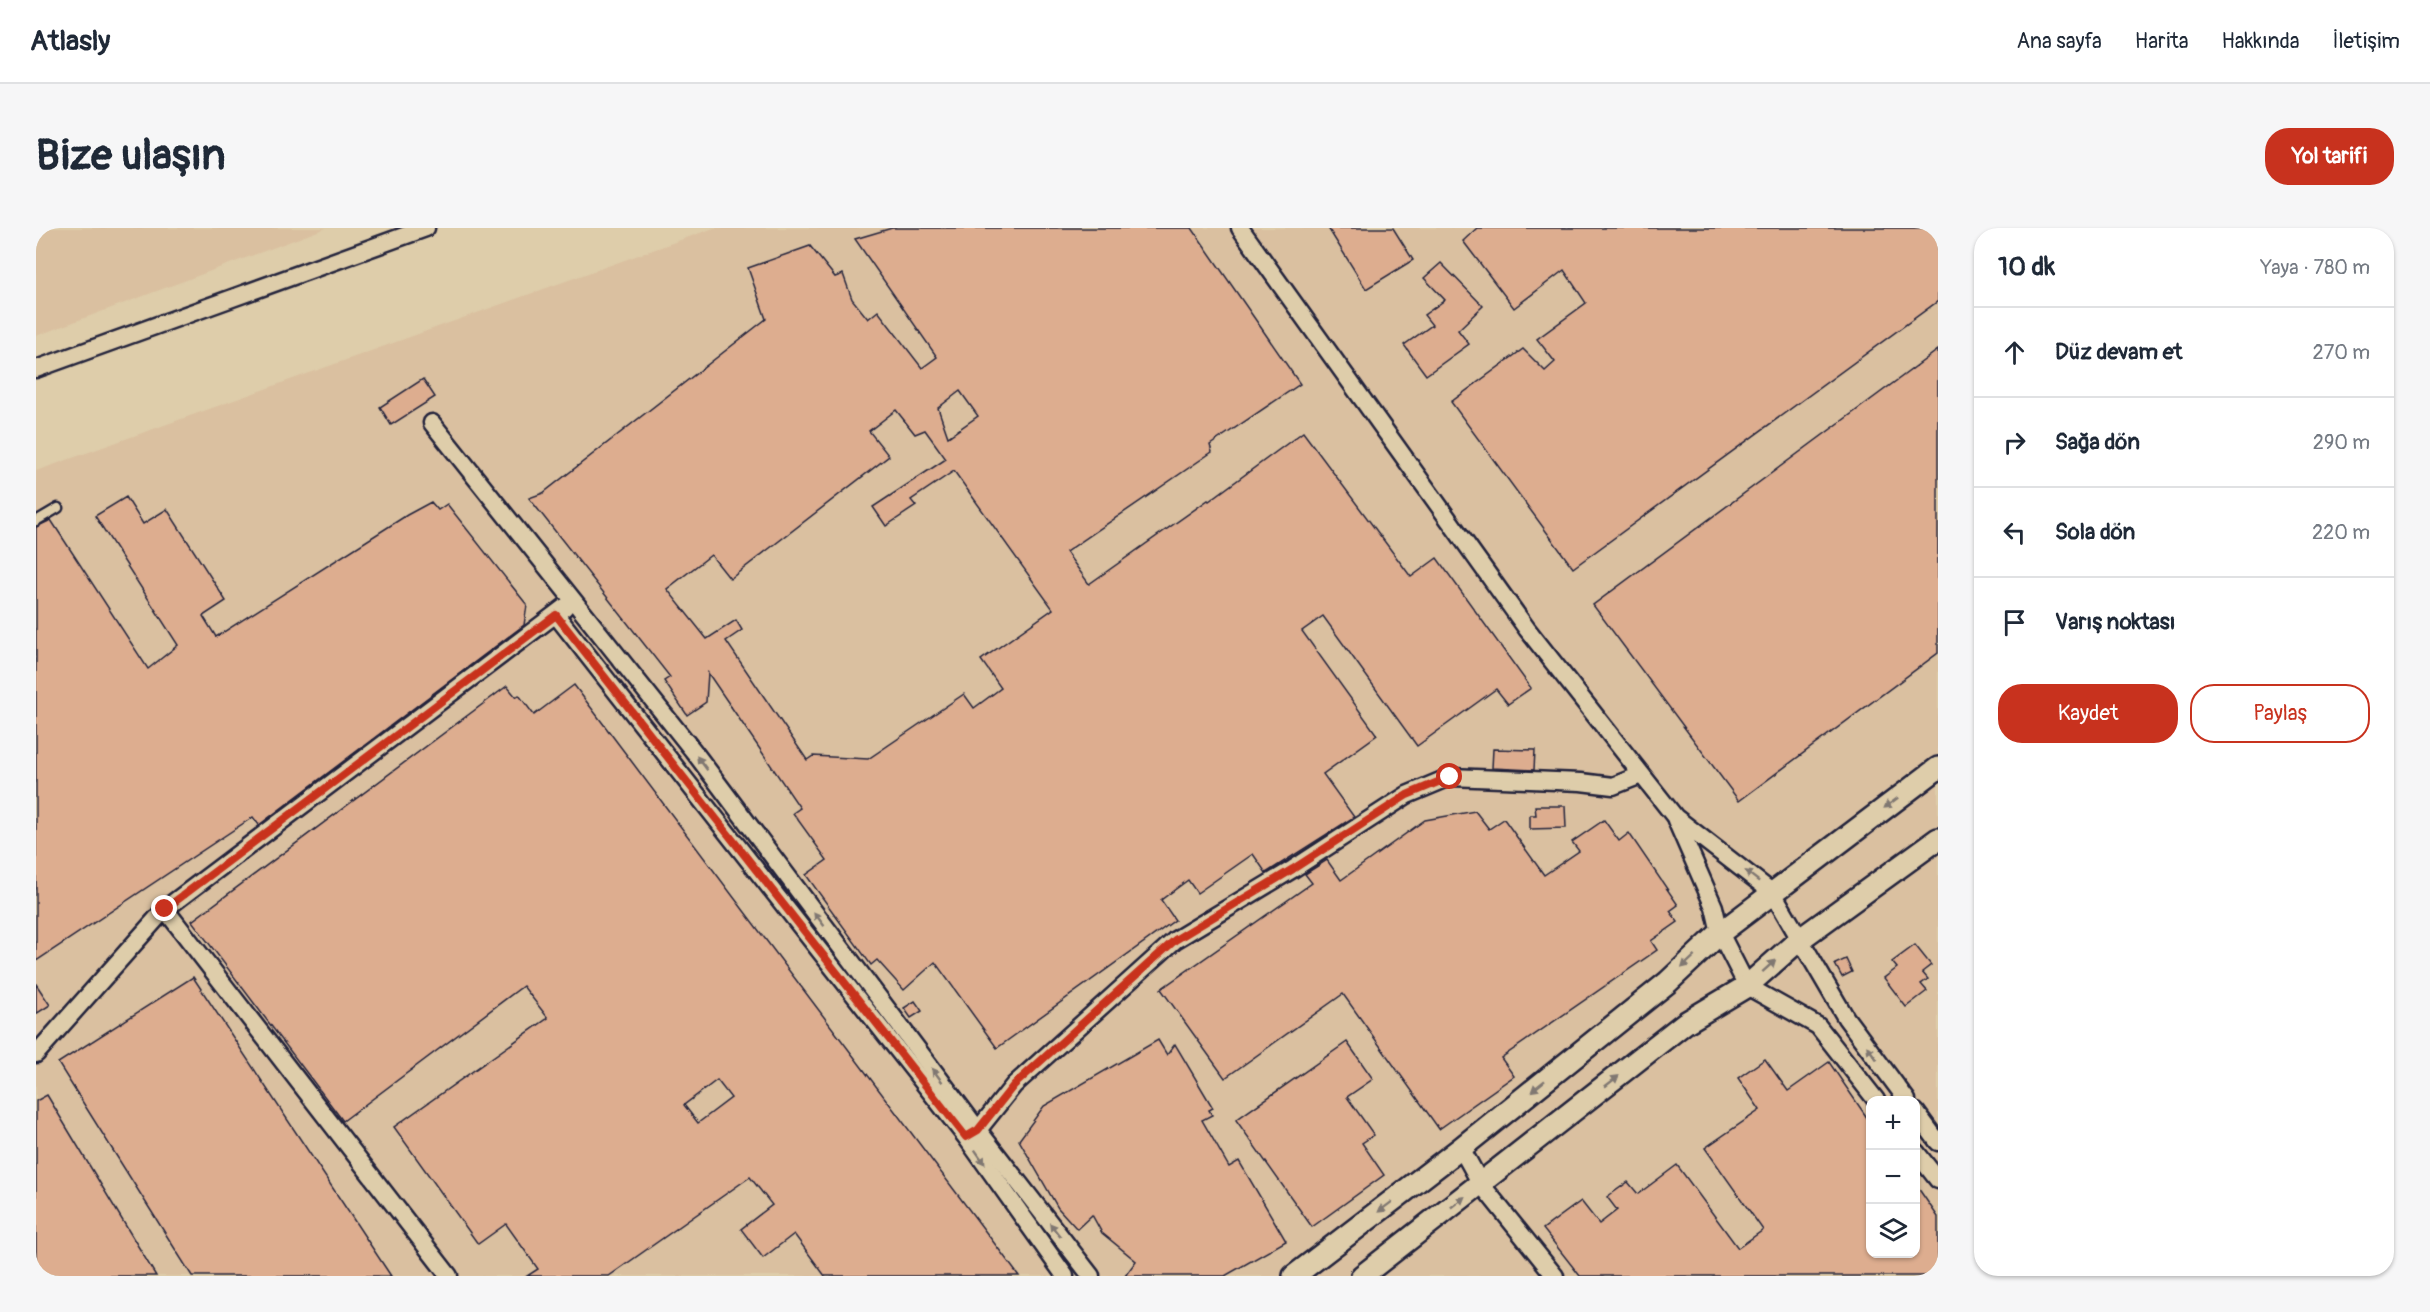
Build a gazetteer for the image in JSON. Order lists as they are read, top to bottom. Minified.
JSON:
{"page":{"header":"Atlasly","nav":["Ana sayfa","Harita","Hakkında","İletişim"],"buttons":["Yol tarifi",["Kaydet","Paylaş"]],"title":"Bize ulaşın","heading":["10 dk","Yaya · 780 m"],"list":[["Düz devam et","270 m"],["Sağa dön","290 m"],["Sola dön","220 m"],"Varış noktası"],"map_buttons":["+","−"]}}
